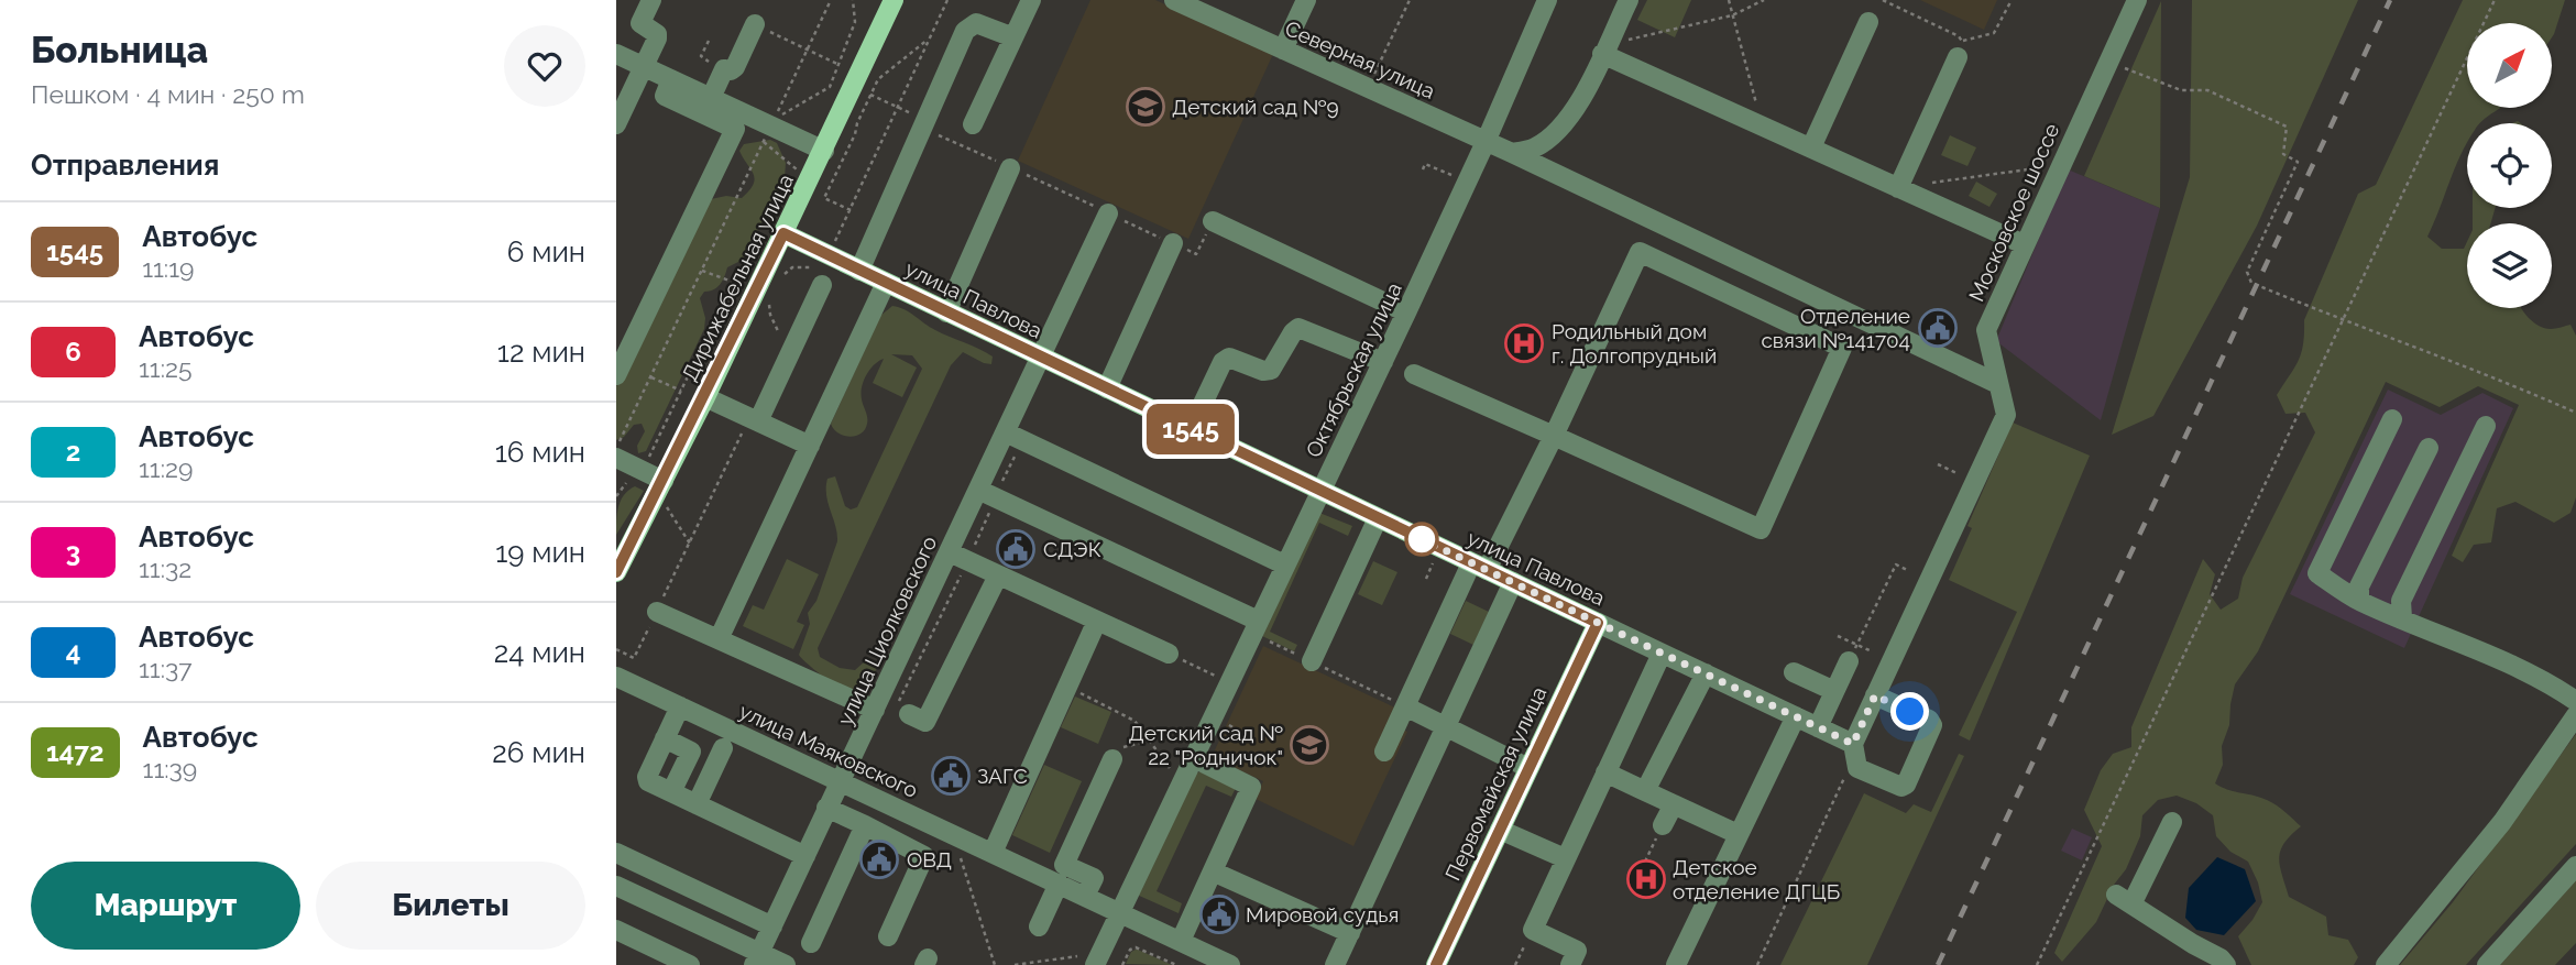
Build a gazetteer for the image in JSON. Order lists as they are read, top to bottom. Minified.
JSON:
{"streets":{"main road":["Дирижабельная улица","улица Павлова","Первомайская улица"],"street":["Северная улица","Московское шоссе","Октябрьская улица","улица Циолковского","улица Маяковского"]},"crossings":[["Северная улица","Московское шоссе"],["Северная улица","Октябрьская улица"],["Московское шоссе","улица Павлова"],["Дирижабельная улица","улица Павлова"],["улица Павлова","Октябрьская улица"],["улица Павлова","улица Циолковского"],["улица Павлова","Первомайская улица"],["Октябрьская улица","улица Маяковского"],["улица Циолковского","улица Маяковского"]],"places":{"school or university":["Детский сад №9","Детский сад № 22 \"Родничок\""],"public building":["Отделение связи №141704","СДЭК","ЗАГС","ОВД","Мировой судья"],"hospital":["Родильный дом г. Долгопрудный","Детское отделение ДГЦБ"]},"lines":["bus line 1545"],"north":"top right","page":{"heading":[["Больница","Пешком · 4 мин · 250 m"],"Отправления"],"on_map":"1545","list":[{"mark":"1545","name":"Автобус","note":"11:19","value":"6 мин"},{"mark":"6","name":"Автобус","note":"11:25","value":"12 мин"},{"mark":"2","name":"Автобус","note":"11:29","value":"16 мин"},{"mark":"3","name":"Автобус","note":"11:32","value":"19 мин"},{"mark":"4","name":"Автобус","note":"11:37","value":"24 мин"},{"mark":"1472","name":"Автобус","note":"11:39","value":"26 мин"}],"buttons":["Маршрут","Билеты"]}}
